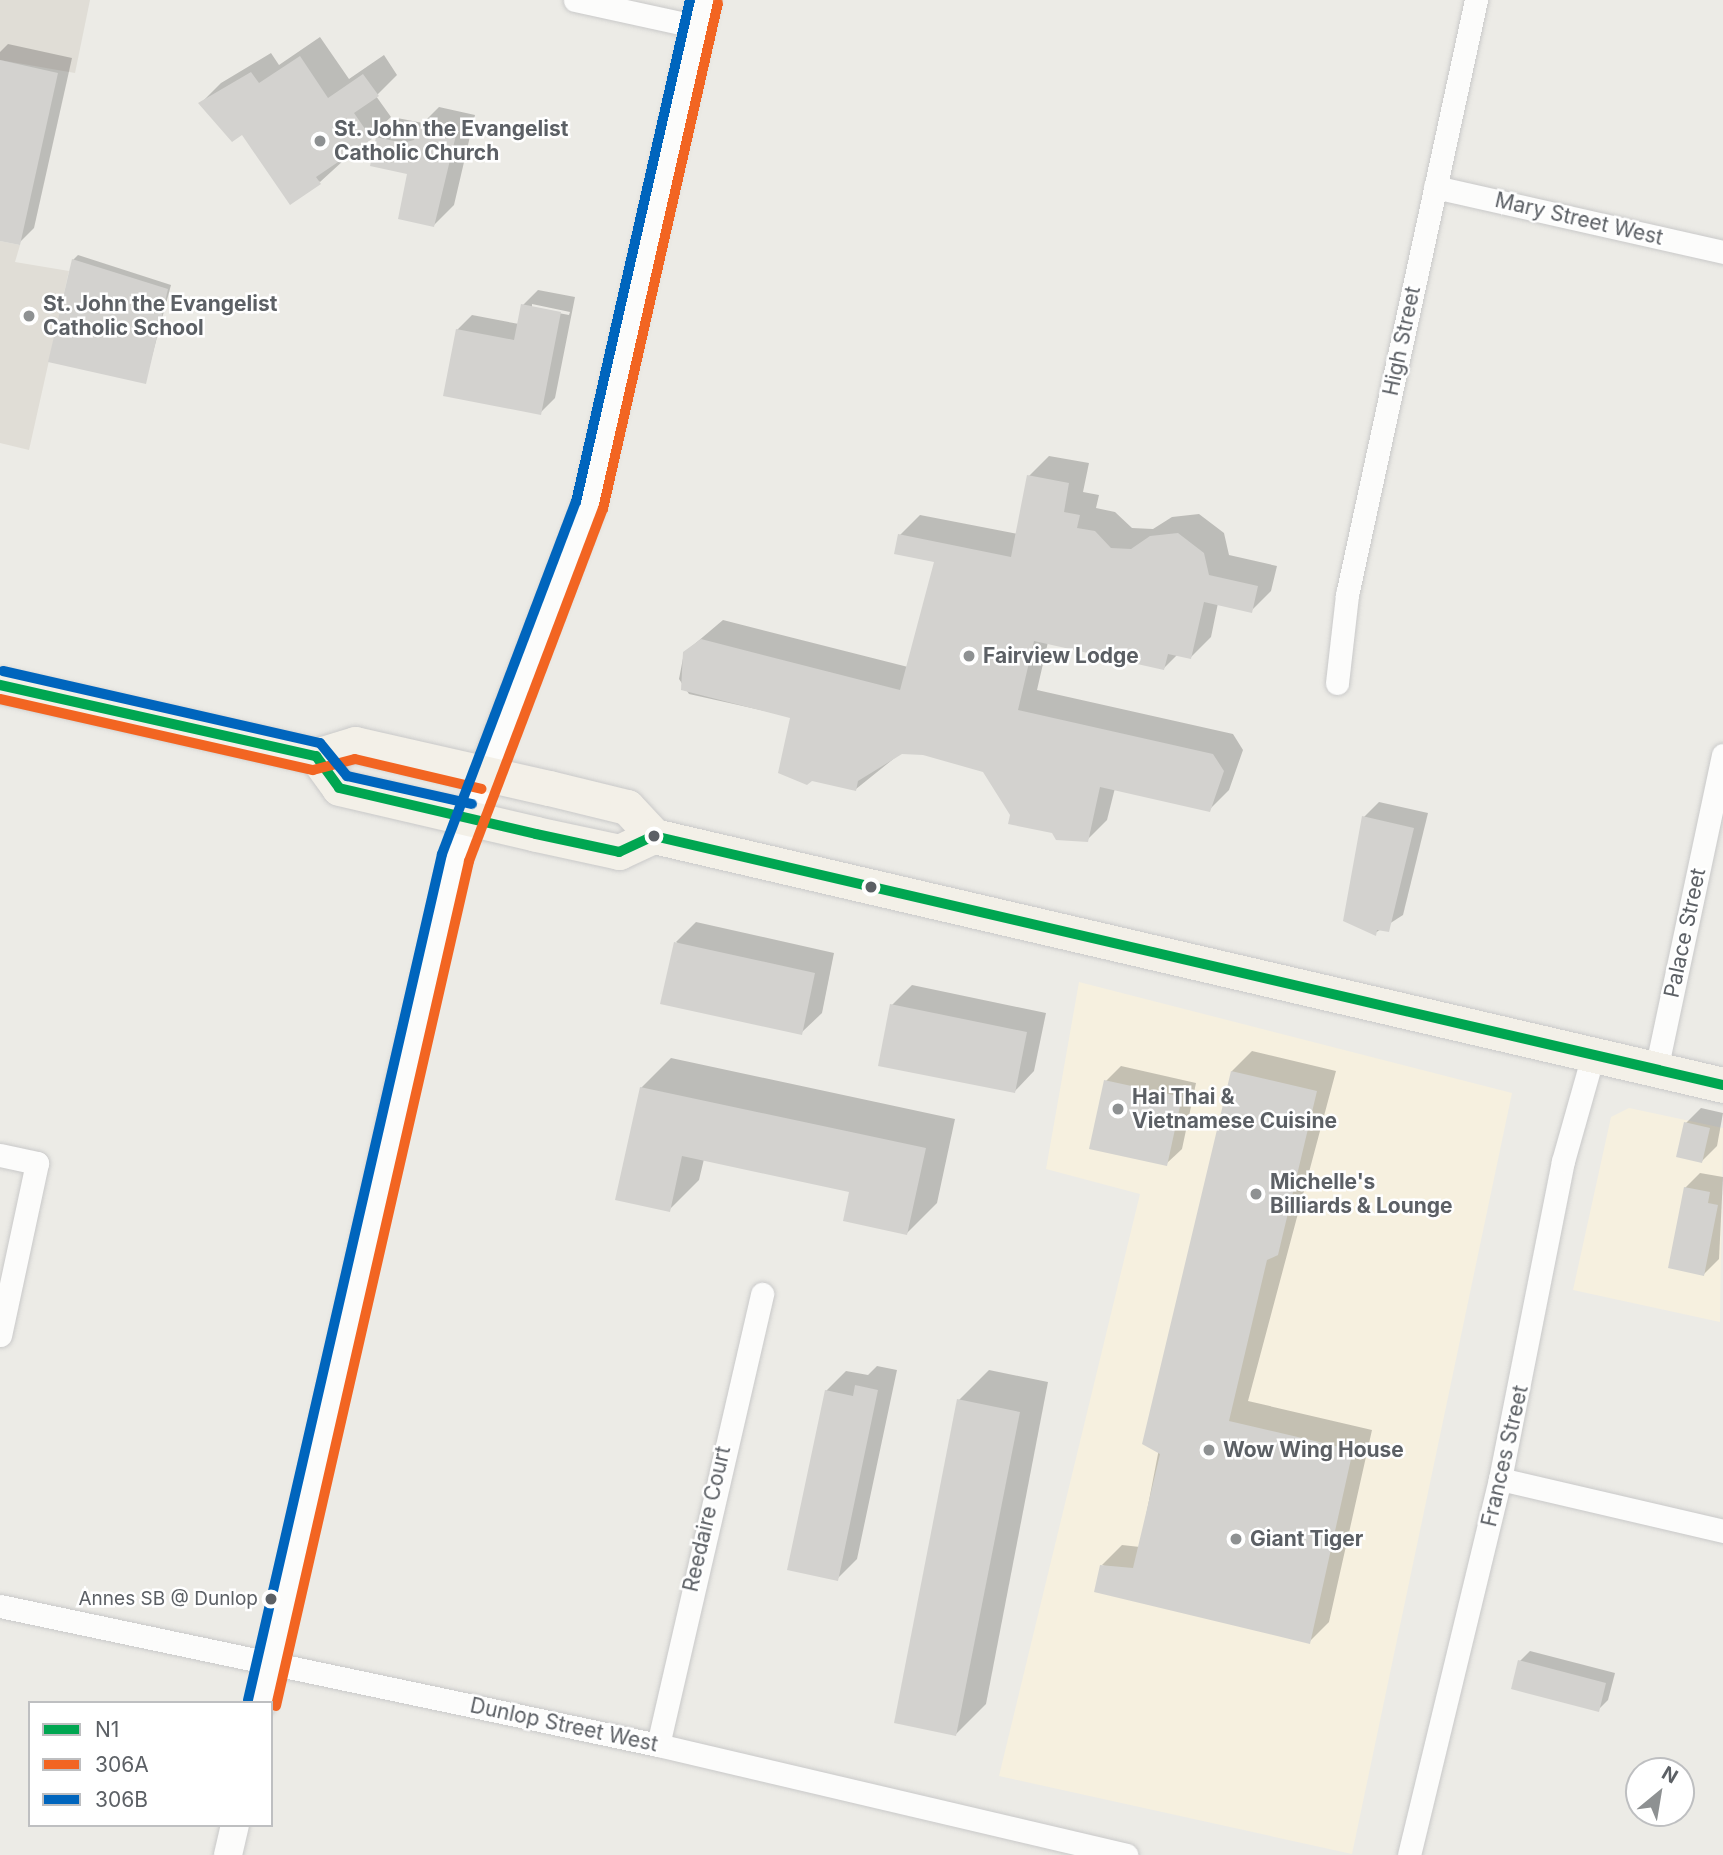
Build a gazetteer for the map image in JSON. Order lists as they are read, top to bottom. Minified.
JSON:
{"streets":{"street":["Mary Street West","High Street","Palace Street","Frances Street","Reedaire Court","Dunlop Street West"]},"crossings":[["Mary Street West","High Street"],["Reedaire Court","Dunlop Street West"]],"places":["St. John the Evangelist Catholic Church","St. John the Evangelist Catholic School","Fairview Lodge","Hai Thai & Vietnamese Cuisine","Michelle's Billiards & Lounge","Wow Wing House","Giant Tiger","Annes SB @ Dunlop"],"lines":["transit line 306B","transit line 306A","transit line N1"],"legend":["N1","306A","306B"],"north":"top right"}
